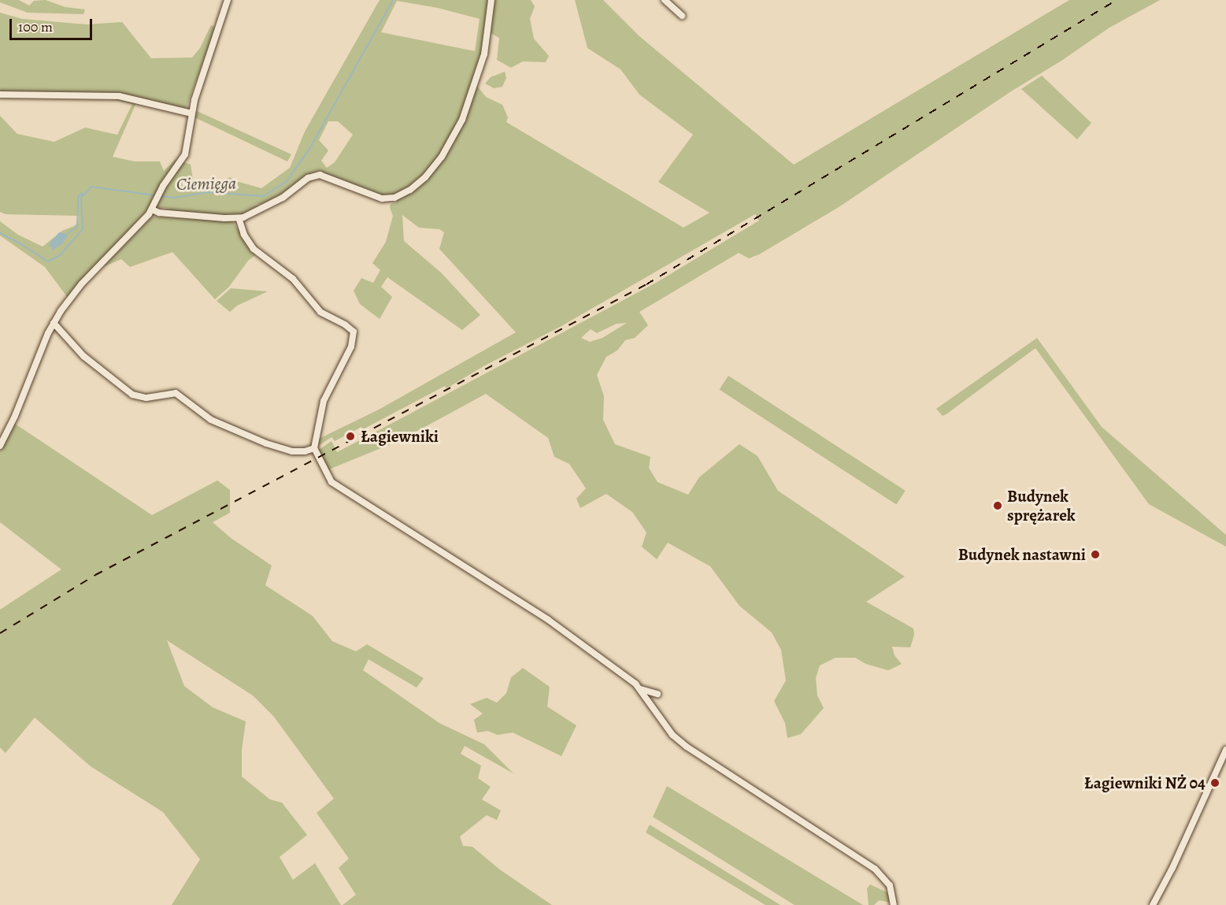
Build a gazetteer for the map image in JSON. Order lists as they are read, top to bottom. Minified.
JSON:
{"water":["Ciemięga"],"places":["Łagiewniki","Budynek sprężarek","Budynek nastawni","Łagiewniki NŻ 04"],"scale_bar":"100 m"}
